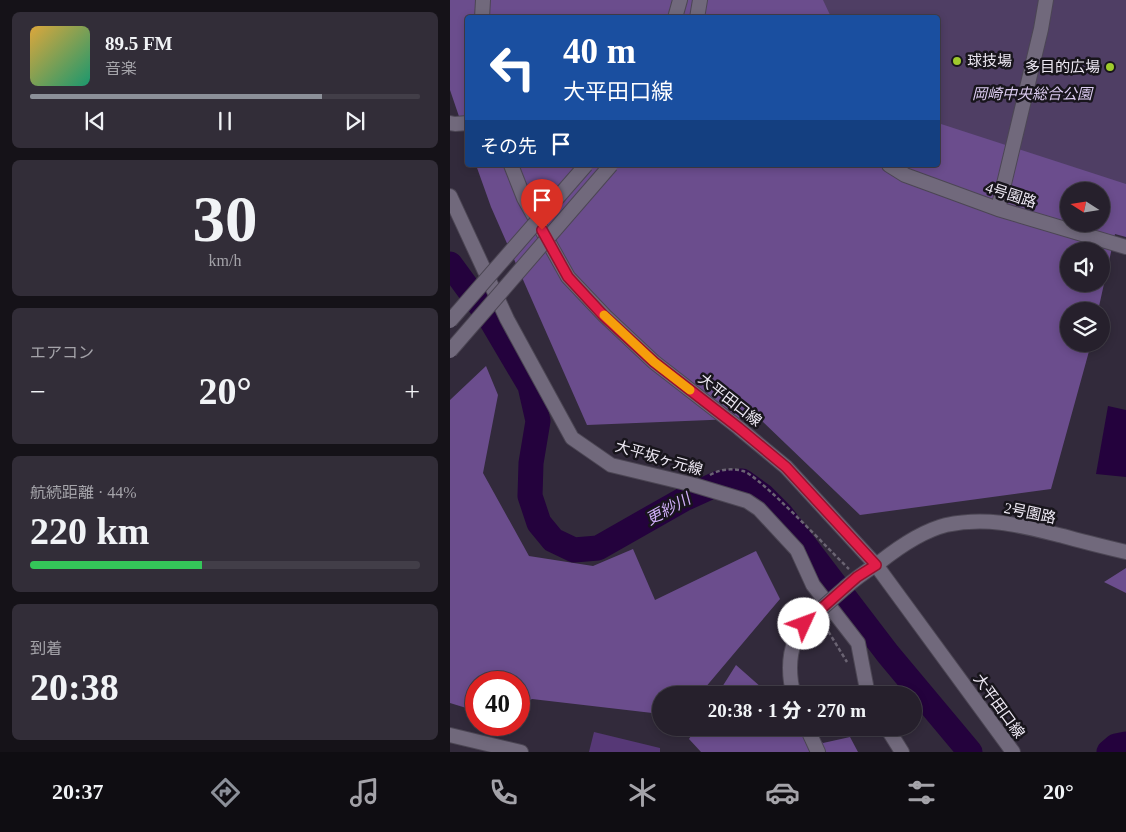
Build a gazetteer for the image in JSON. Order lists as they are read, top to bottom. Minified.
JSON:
{"streets":{"street":["4号園路","大平田口線","大平坂ヶ元線","2号園路"]},"crossings":[["大平田口線","2号園路"]],"water":["更紗川"],"parks":["岡崎中央総合公園"],"places":["球技場","多目的広場"],"north":"left","page":{"turn":["40 m","大平田口線"],"song":["89.5 FM","音楽"],"then":"その先","tile":[["30","km/h"],"エアコン",["航続距離 · 44%","220 km"],["到着","20:38"]],"heat":["−","20°","+"],"limit":"40","trip":"20:38 · 1 分 · 270 m","tabs":["20:37","20°"]}}
